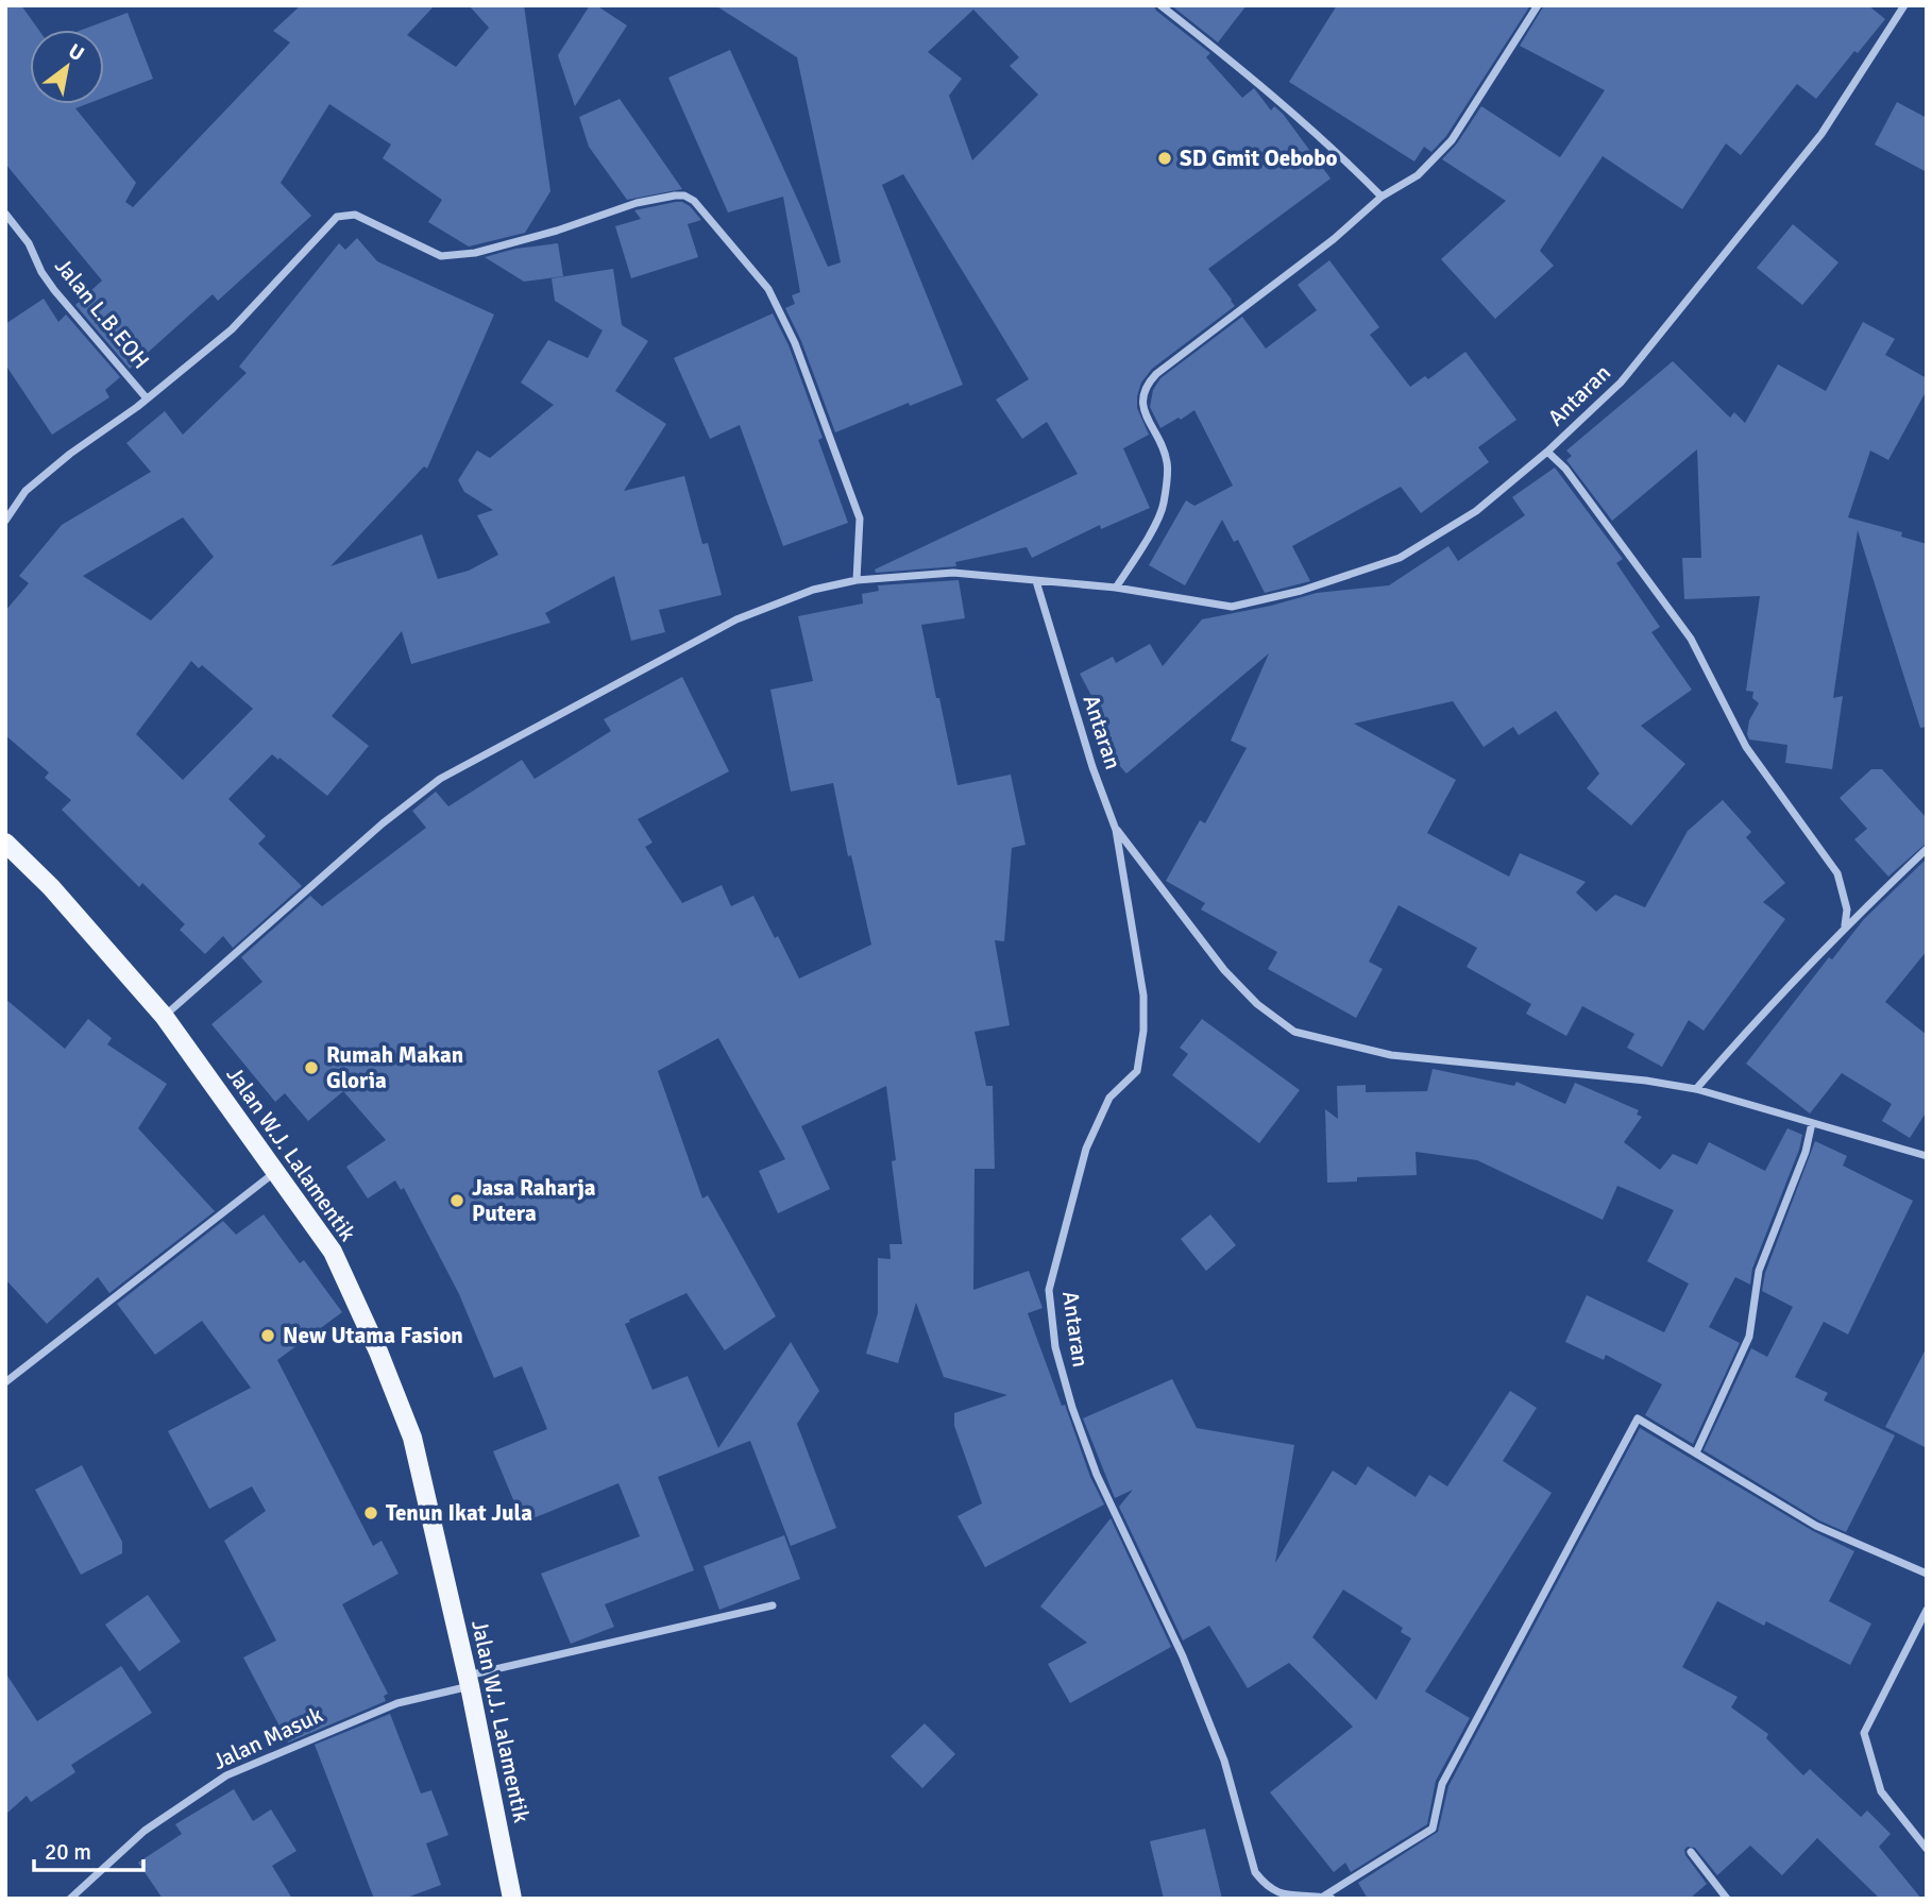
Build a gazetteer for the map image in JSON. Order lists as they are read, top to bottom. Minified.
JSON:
{"streets":{"main road":["Jalan W.J. Lalamentik"],"street":["Jalan L.B.EOH","Antaran","Jalan Masuk"]},"crossings":[["Jalan W.J. Lalamentik","Jalan Masuk"]],"places":["SD Gmit Oebobo","Rumah Makan Gloria","Jasa Raharja Putera","New Utama Fasion","Tenun Ikat Jula"],"scale_bar":"20 m","north":"top right"}
